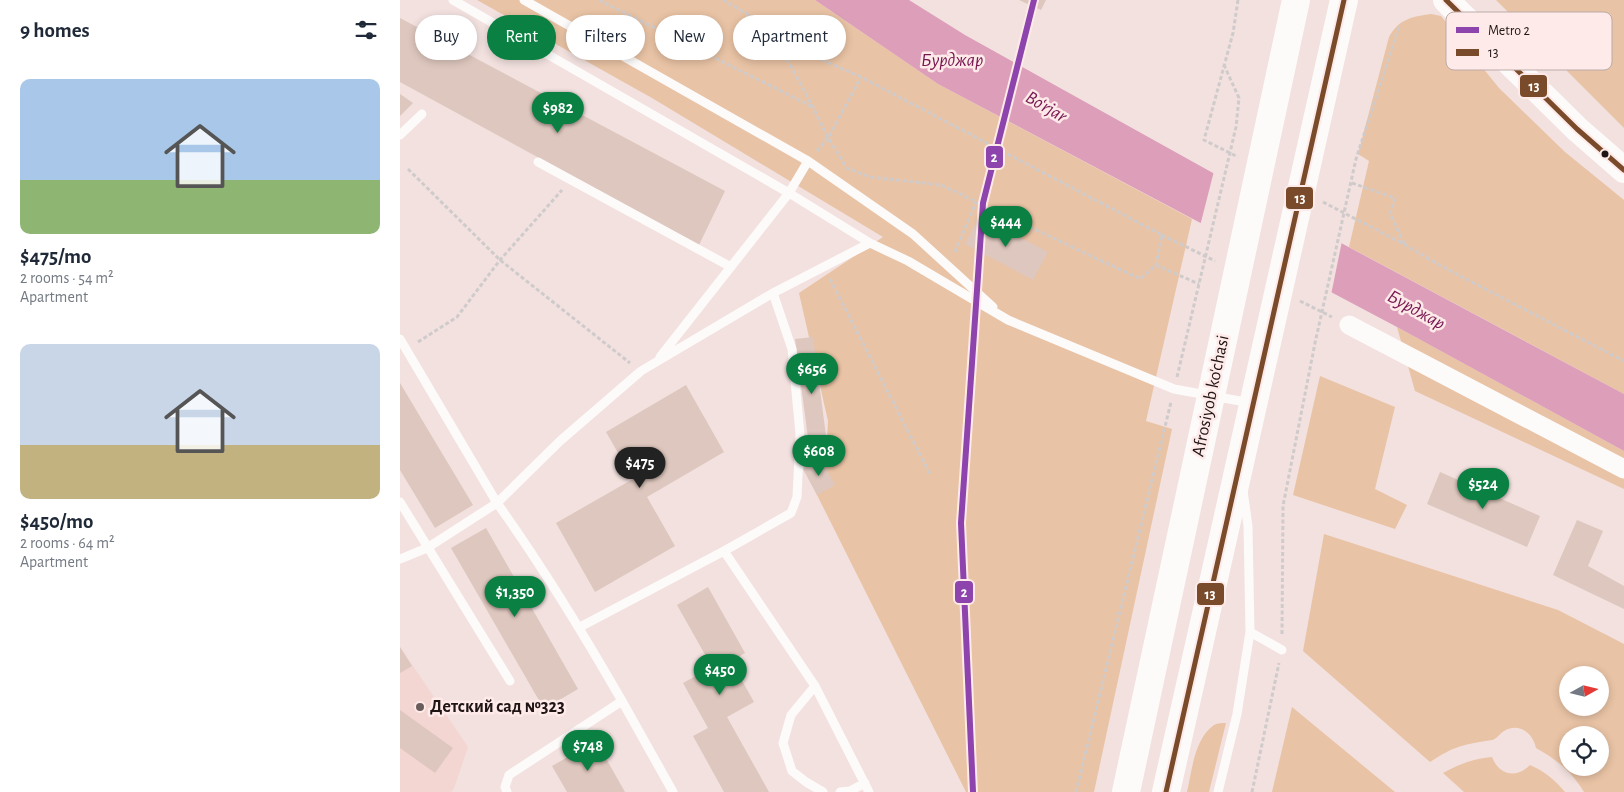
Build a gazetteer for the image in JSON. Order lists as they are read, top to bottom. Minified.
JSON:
{"streets":{"main road":["Afrosiyob ko'chasi"]},"water":["Бурджар","Bo‘rjar"],"places":["Детский сад №323"],"lines":["metro line 2","transit line 13"],"legend":["Metro 2","13"],"north":"right","page":{"heading":"9 homes","chip":["Buy","Rent","Filters","New","Apartment"],"list":[{"name":"$475/mo","note":"2 rooms · 54 m² · Apartment"},{"name":"$450/mo","note":"2 rooms · 64 m² · Apartment"}],"price":["$982","$444","$656","$608","$475","$524","$1,350","$450","$748"]}}
